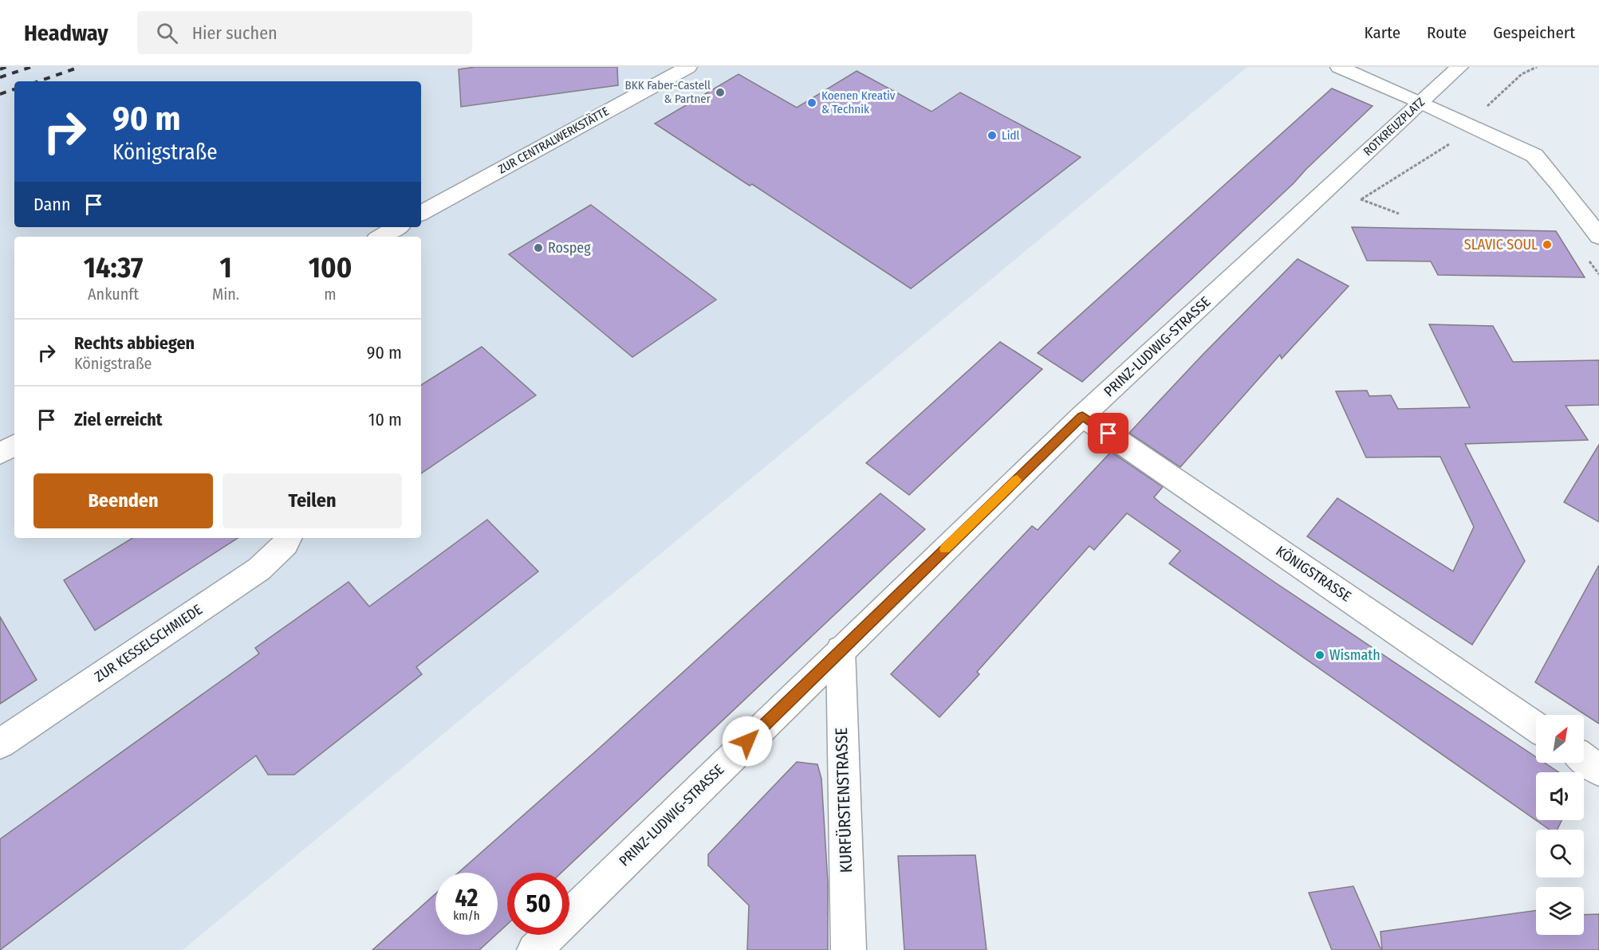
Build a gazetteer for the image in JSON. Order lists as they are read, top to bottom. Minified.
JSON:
{"streets":{"street":["ROTKREUZPLATZ","ZUR CENTRALWERKSTÄTTE","PRINZ-LUDWIG-STRASSE","KÖNIGSTRASSE","ZUR KESSELSCHMIEDE","KURFÜRSTENSTRASSE"]},"crossings":[["ROTKREUZPLATZ","PRINZ-LUDWIG-STRASSE"],["PRINZ-LUDWIG-STRASSE","KÖNIGSTRASSE"],["PRINZ-LUDWIG-STRASSE","KURFÜRSTENSTRASSE"]],"places":["BKK Faber-Castell & Partner","Koenen Kreativ & Technik","Lidl","SLAVIC SOUL","Rospeg","Wismath"],"north":"top right","page":{"header":"Headway","search":"Hier suchen","nav":["Karte","Route","Gespeichert"],"turn":["90 m","Königstraße"],"then":"Dann","eta":["14:37","Ankunft","1","Min.","100","m"],"list":[{"name":"Rechts abbiegen","note":"Königstraße","value":"90 m"},{"name":"Ziel erreicht","value":"10 m"}],"buttons":["Beenden","Teilen"],"speed":"42 km/h","limit":"50"}}
